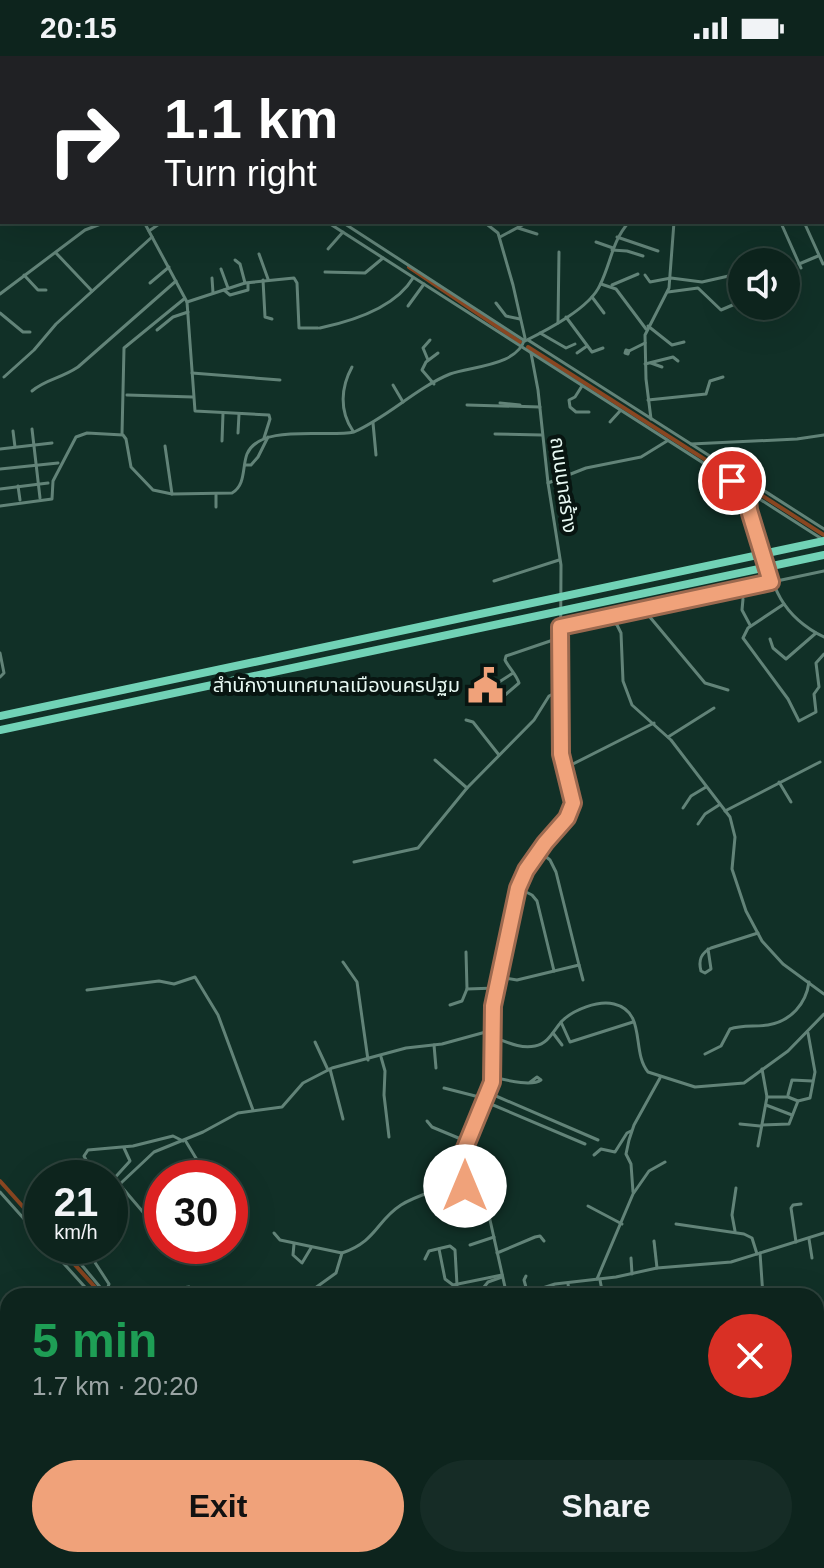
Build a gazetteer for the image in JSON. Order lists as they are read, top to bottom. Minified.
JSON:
{"streets":{"street":["ถนนนาสร้าง"]},"places":{"public building":["สำนักงานเทศบาลเมืองนครปฐม"]},"page":{"status":"20:15","turn":["1.1 km","Turn right"],"speed":"21 km/h","limit":"30","heading":["5 min","1.7 km · 20:20"],"buttons":["Exit","Share"]}}
